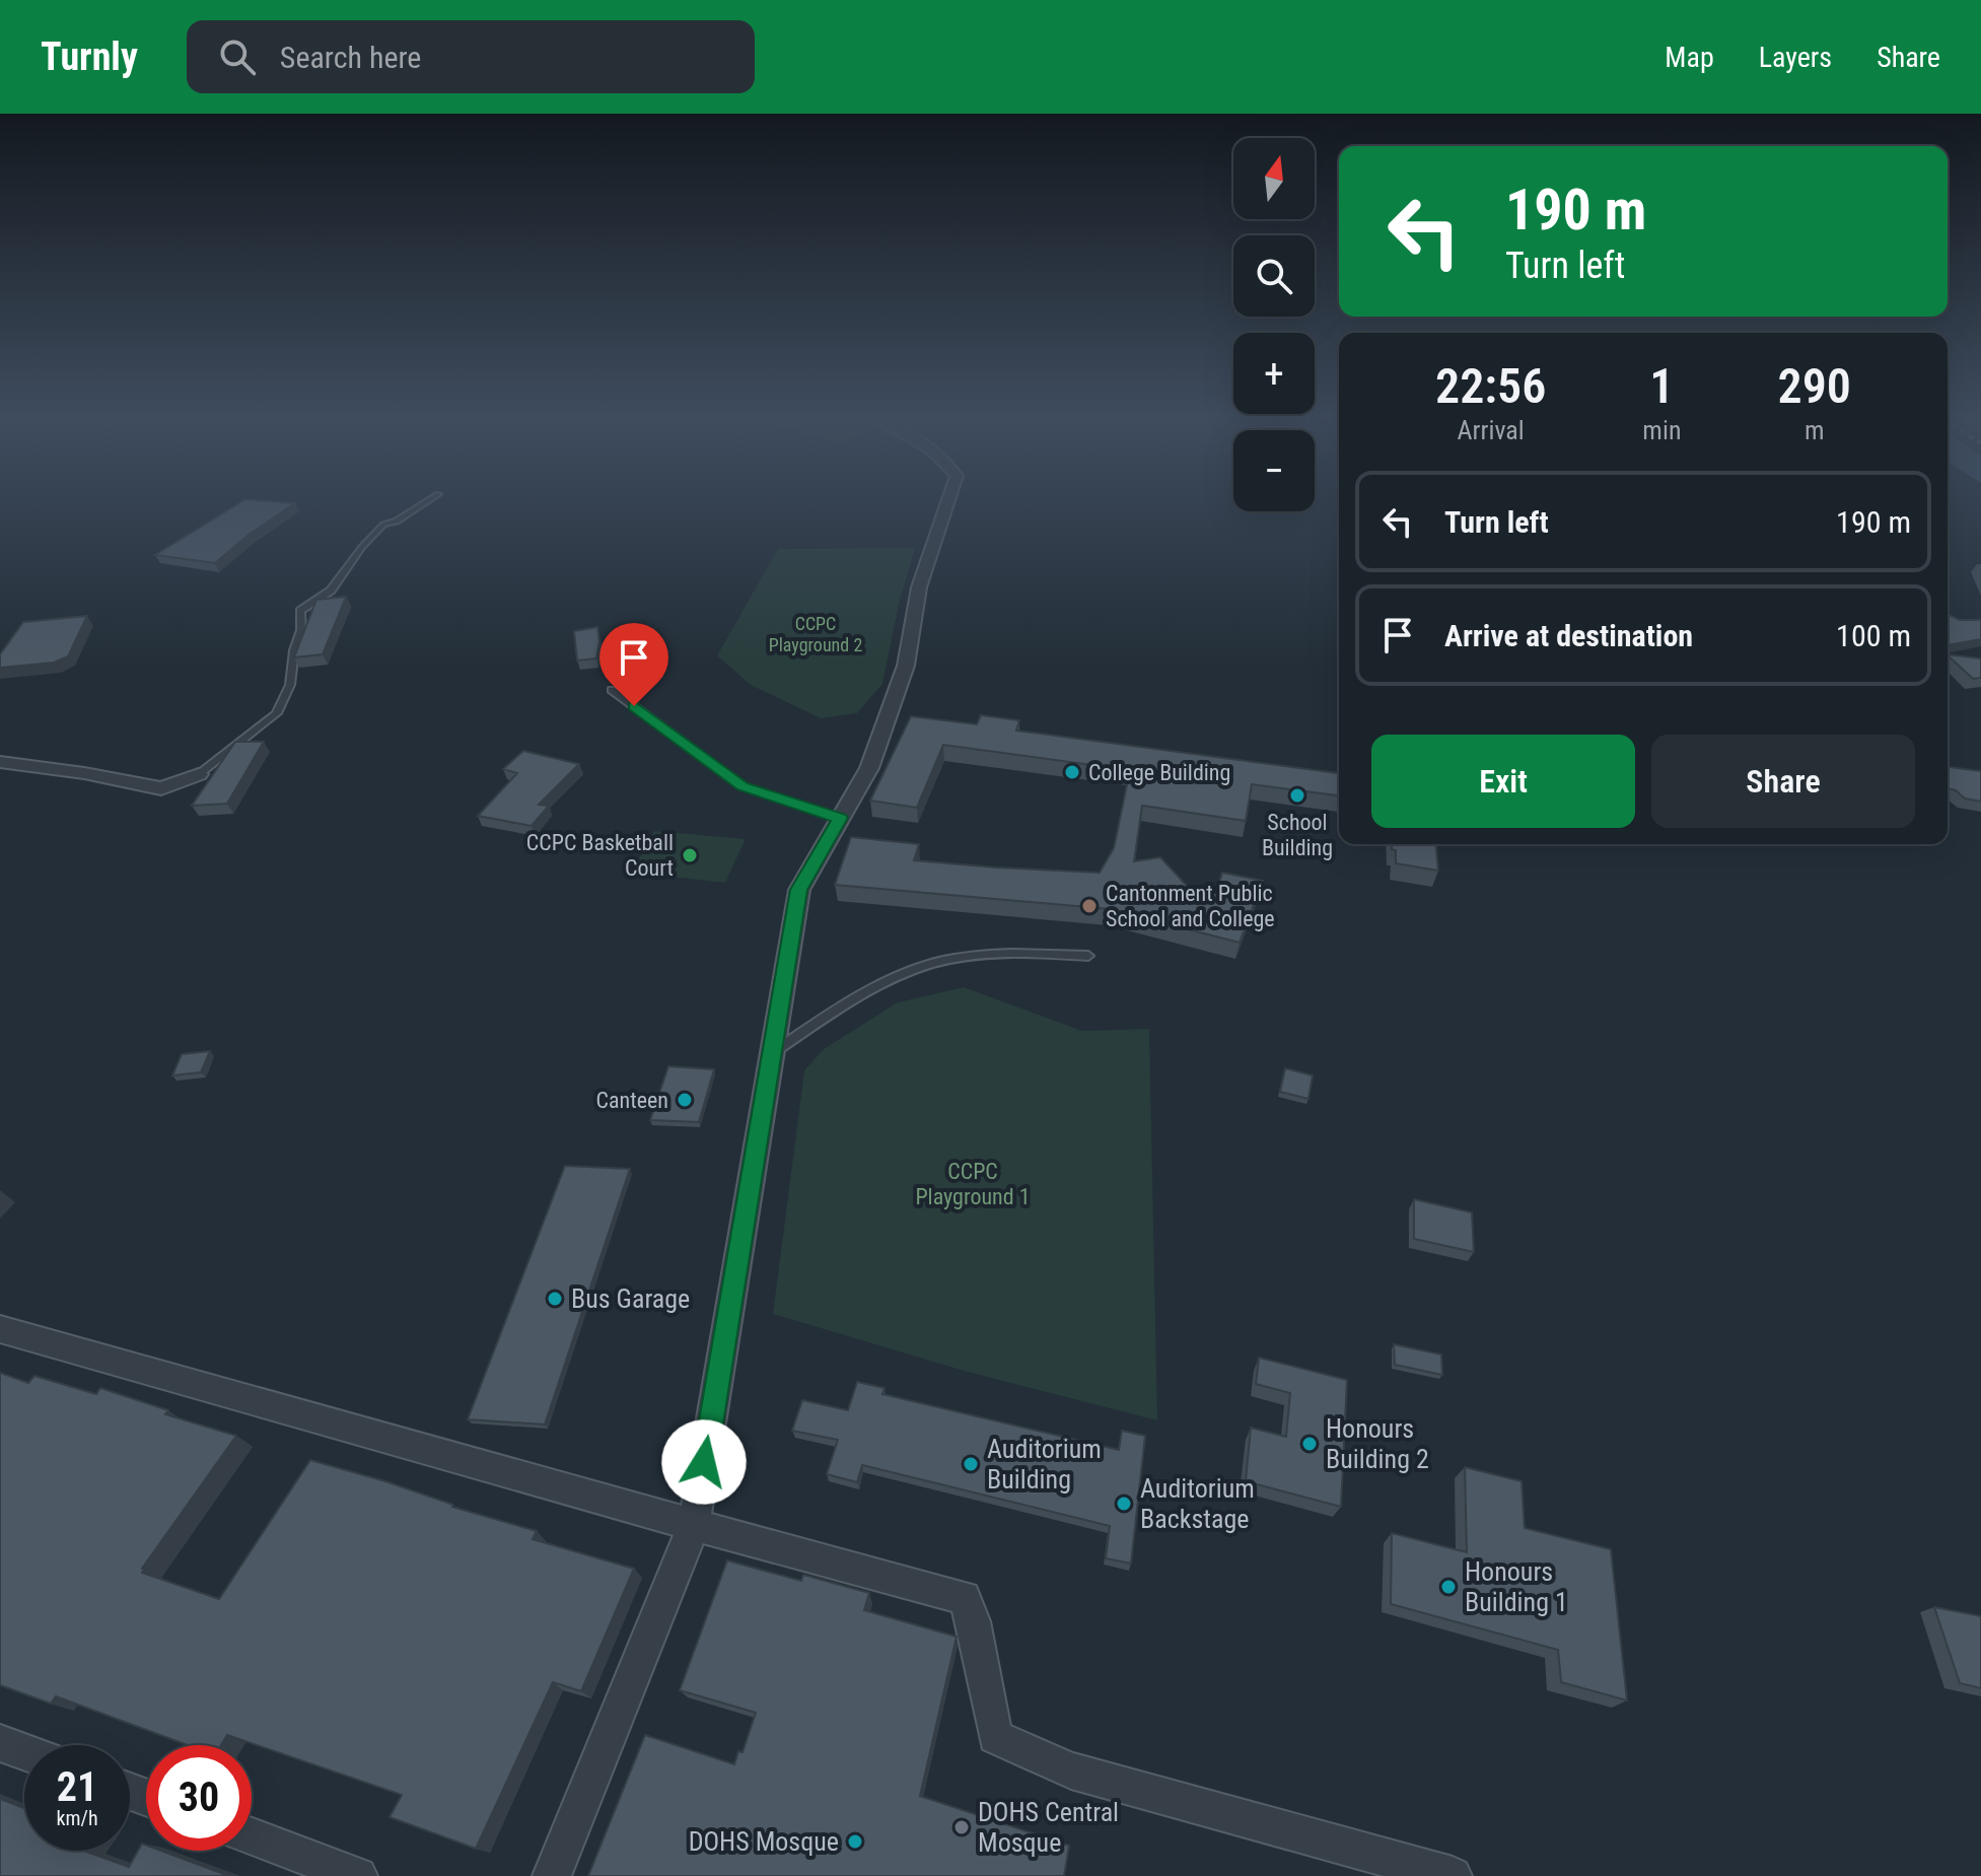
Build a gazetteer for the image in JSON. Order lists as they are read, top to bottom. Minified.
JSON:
{"parks":["CCPC Playground 2","CCPC Playground 1"],"places":["College Building","School Building","CCPC Basketball Court","Cantonment Public School and College","Canteen","Bus Garage","Honours Building 2","Auditorium Building","Auditorium Backstage","Honours Building 1","DOHS Central Mosque","DOHS Mosque"],"north":"top","page":{"header":"Turnly","search":"Search here","nav":["Map","Layers","Share"],"map_buttons":["+","−"],"turn":["190 m","Turn left"],"eta":["22:56","Arrival","1","min","290","m"],"list":[{"name":"Turn left","value":"190 m"},{"name":"Arrive at destination","value":"100 m"}],"buttons":["Exit","Share"],"speed":"21 km/h","limit":"30"}}
